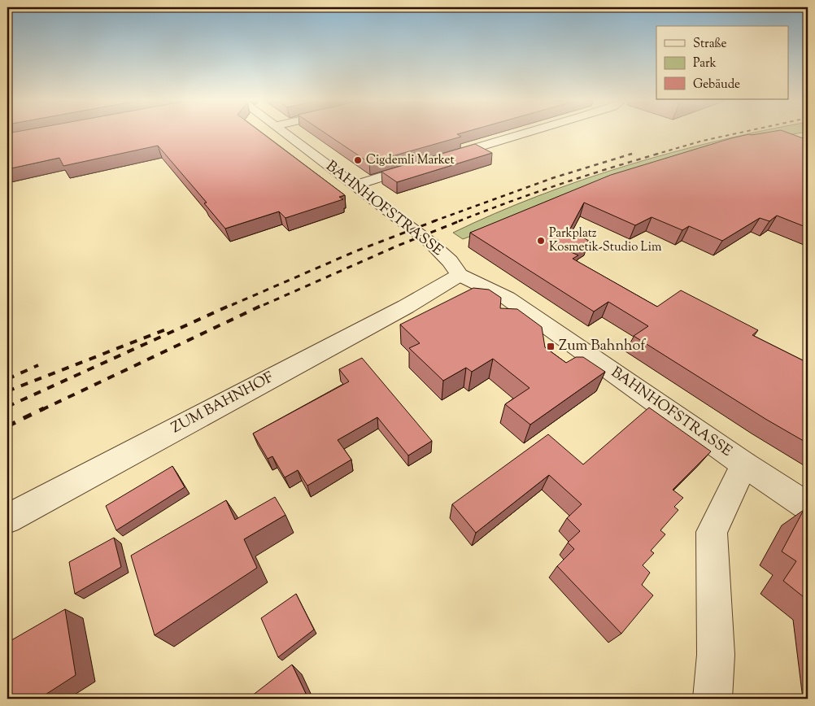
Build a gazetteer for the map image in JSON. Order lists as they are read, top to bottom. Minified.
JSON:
{"streets":{"street":["BAHNHOFSTRASSE","ZUM BAHNHOF"]},"crossings":[["BAHNHOFSTRASSE","ZUM BAHNHOF"]],"places":{"other":["Cigdemli Market","Parkplatz Kosmetik-Studio Lim"],"transit":["Zum Bahnhof"]},"legend":["Straße","Park","Gebäude"]}
